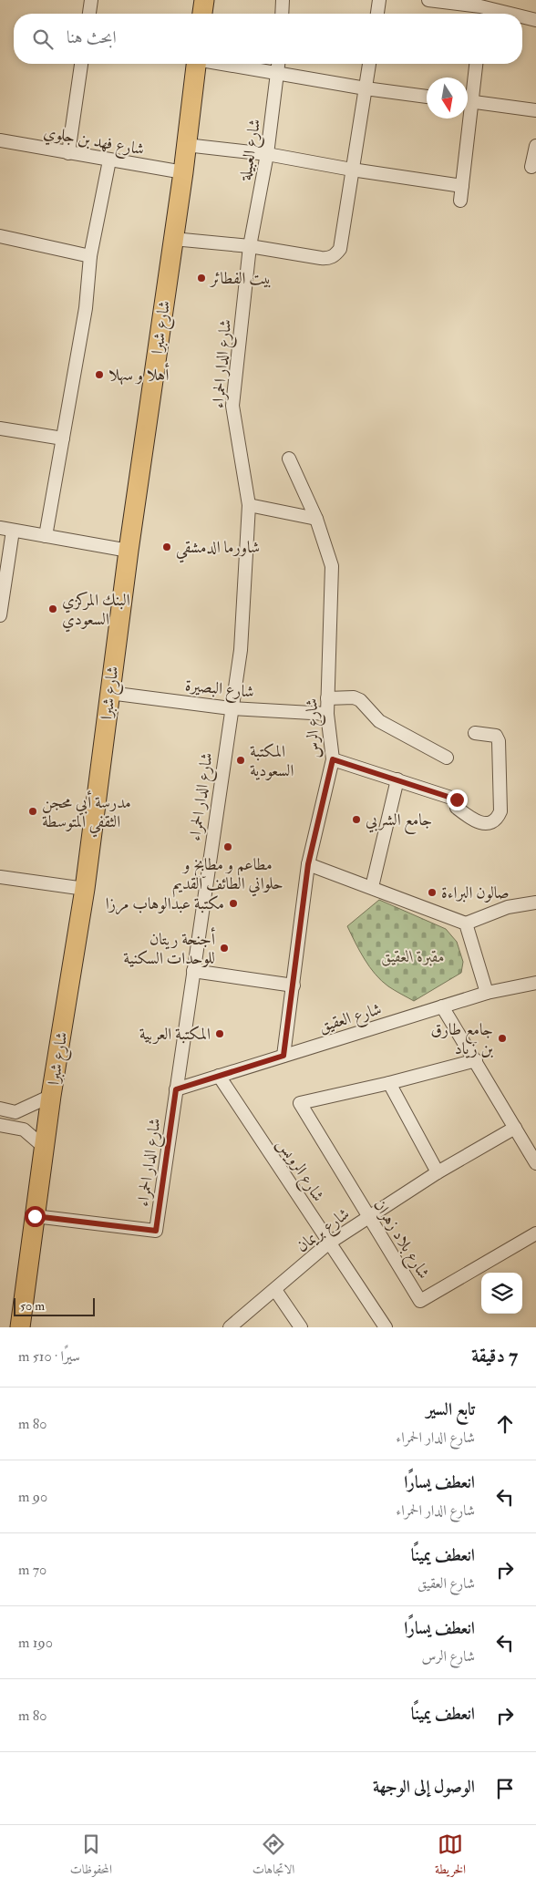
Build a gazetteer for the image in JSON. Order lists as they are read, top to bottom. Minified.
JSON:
{"streets":{"main road":["شارع شبرا"],"street":["شارع فهد بن جلوي","شارع العبيلة","شارع الدار الحمراء","شارع البصيرة","شارع الرس","شارع العقيق","شارع الرويس","شارع بريمان","شارع بلاد زهران"]},"crossings":[["شارع فهد بن جلوي","شارع شبرا"],["شارع العبيلة","شارع الدار الحمراء"],["شارع شبرا","شارع الدار الحمراء"],["شارع شبرا","شارع البصيرة"],["شارع الدار الحمراء","شارع البصيرة"],["شارع الدار الحمراء","شارع العقيق"],["شارع البصيرة","شارع الرس"],["شارع الرس","شارع العقيق"],["شارع العقيق","شارع الرويس"],["شارع الرويس","شارع بريمان"],["شارع بريمان","شارع بلاد زهران"]],"parks":["مقبرة العقيق"],"places":["بيت الفطائر","أهلا و سهلا","شاورما الدمشقي","البنك المركزي السعودي","المكتبة السعودية","مدرسة أبي محجن الثقفي المتوسطة","جامع الشربي","مطاعم و مطابخ و حلواني الطائف القديم","صالون البراءة","مكتبة عبدالوهاب مرزا","أجنحة ريتان للوحدات السكنية","المكتبة العربية","جامع طارق بن زياد"],"scale_bar":"50 m","north":"bottom","page":{"search":"ابحث هنا","scale":"50 m","heading":["7 دقيقة","سيرًا · 510 m"],"list":[["تابع السير","شارع الدار الحمراء","80 m"],["انعطف يسارًا","شارع الدار الحمراء","90 m"],["انعطف يمينًا","شارع العقيق","70 m"],["انعطف يسارًا","شارع الرس","190 m"],["انعطف يمينًا","80 m"],"الوصول إلى الوجهة"],"nav":["الخريطة","الاتجاهات","المحفوظات"]}}
